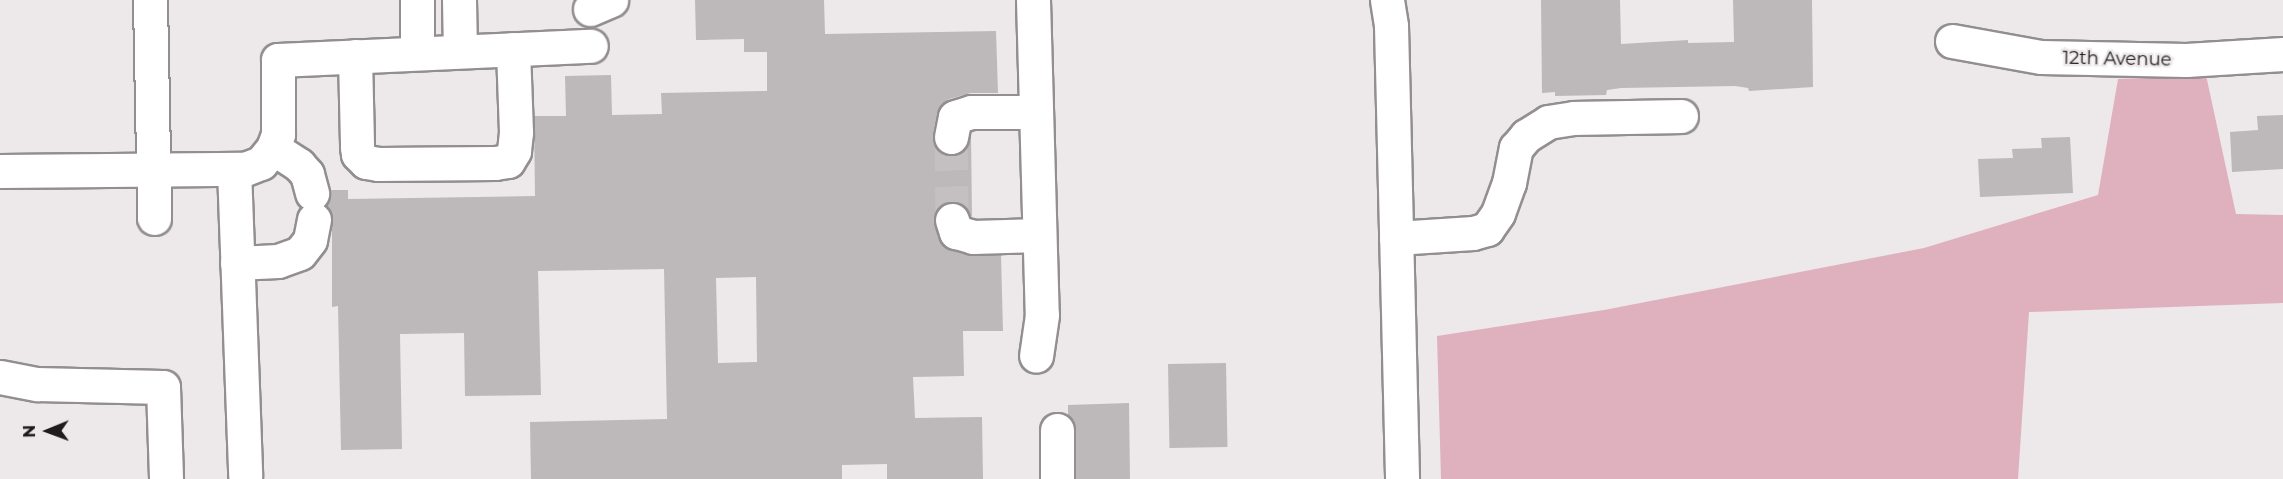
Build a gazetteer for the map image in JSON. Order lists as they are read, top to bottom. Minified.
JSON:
{"streets":{"street":["12th Avenue"]},"north":"left"}
